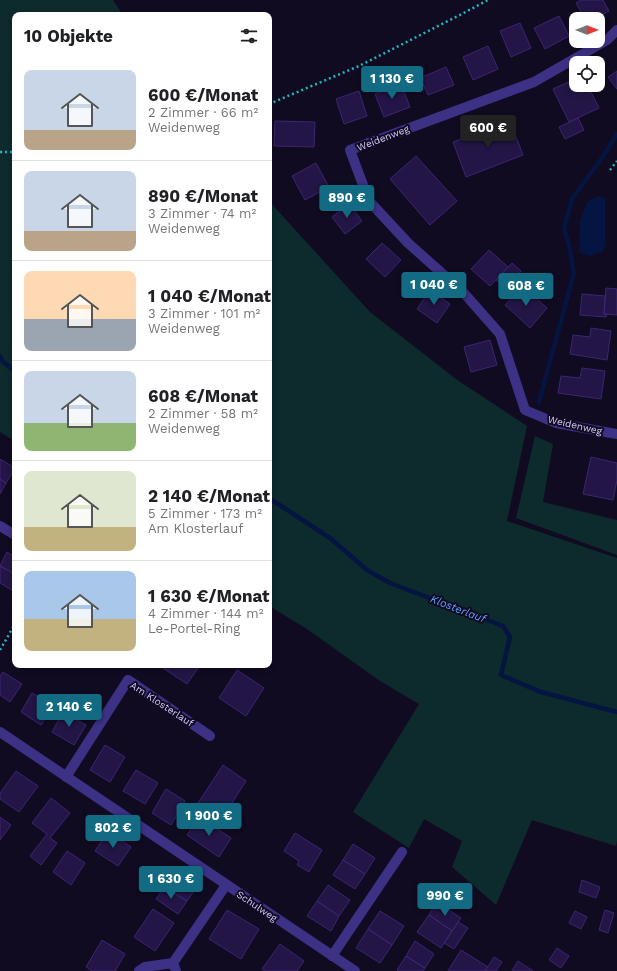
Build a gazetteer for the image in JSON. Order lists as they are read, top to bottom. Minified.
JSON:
{"streets":{"street":["Weidenweg","Am Klosterlauf","Schulweg"]},"crossings":[["Am Klosterlauf","Schulweg"]],"water":["Klosterlauf"],"north":"right","page":{"heading":"10 Objekte","list":[{"name":"600 €/Monat","note":"2 Zimmer · 66 m² · Weidenweg"},{"name":"890 €/Monat","note":"3 Zimmer · 74 m² · Weidenweg"},{"name":"1 040 €/Monat","note":"3 Zimmer · 101 m² · Weidenweg"},{"name":"608 €/Monat","note":"2 Zimmer · 58 m² · Weidenweg"},{"name":"2 140 €/Monat","note":"5 Zimmer · 173 m² · Am Klosterlauf"},{"name":"1 630 €/Monat","note":"4 Zimmer · 144 m² · Le-Portel-Ring"}],"price":["1 130 €","600 €","890 €","1 040 €","608 €","2 140 €","1 900 €","802 €","1 630 €","990 €"]}}
